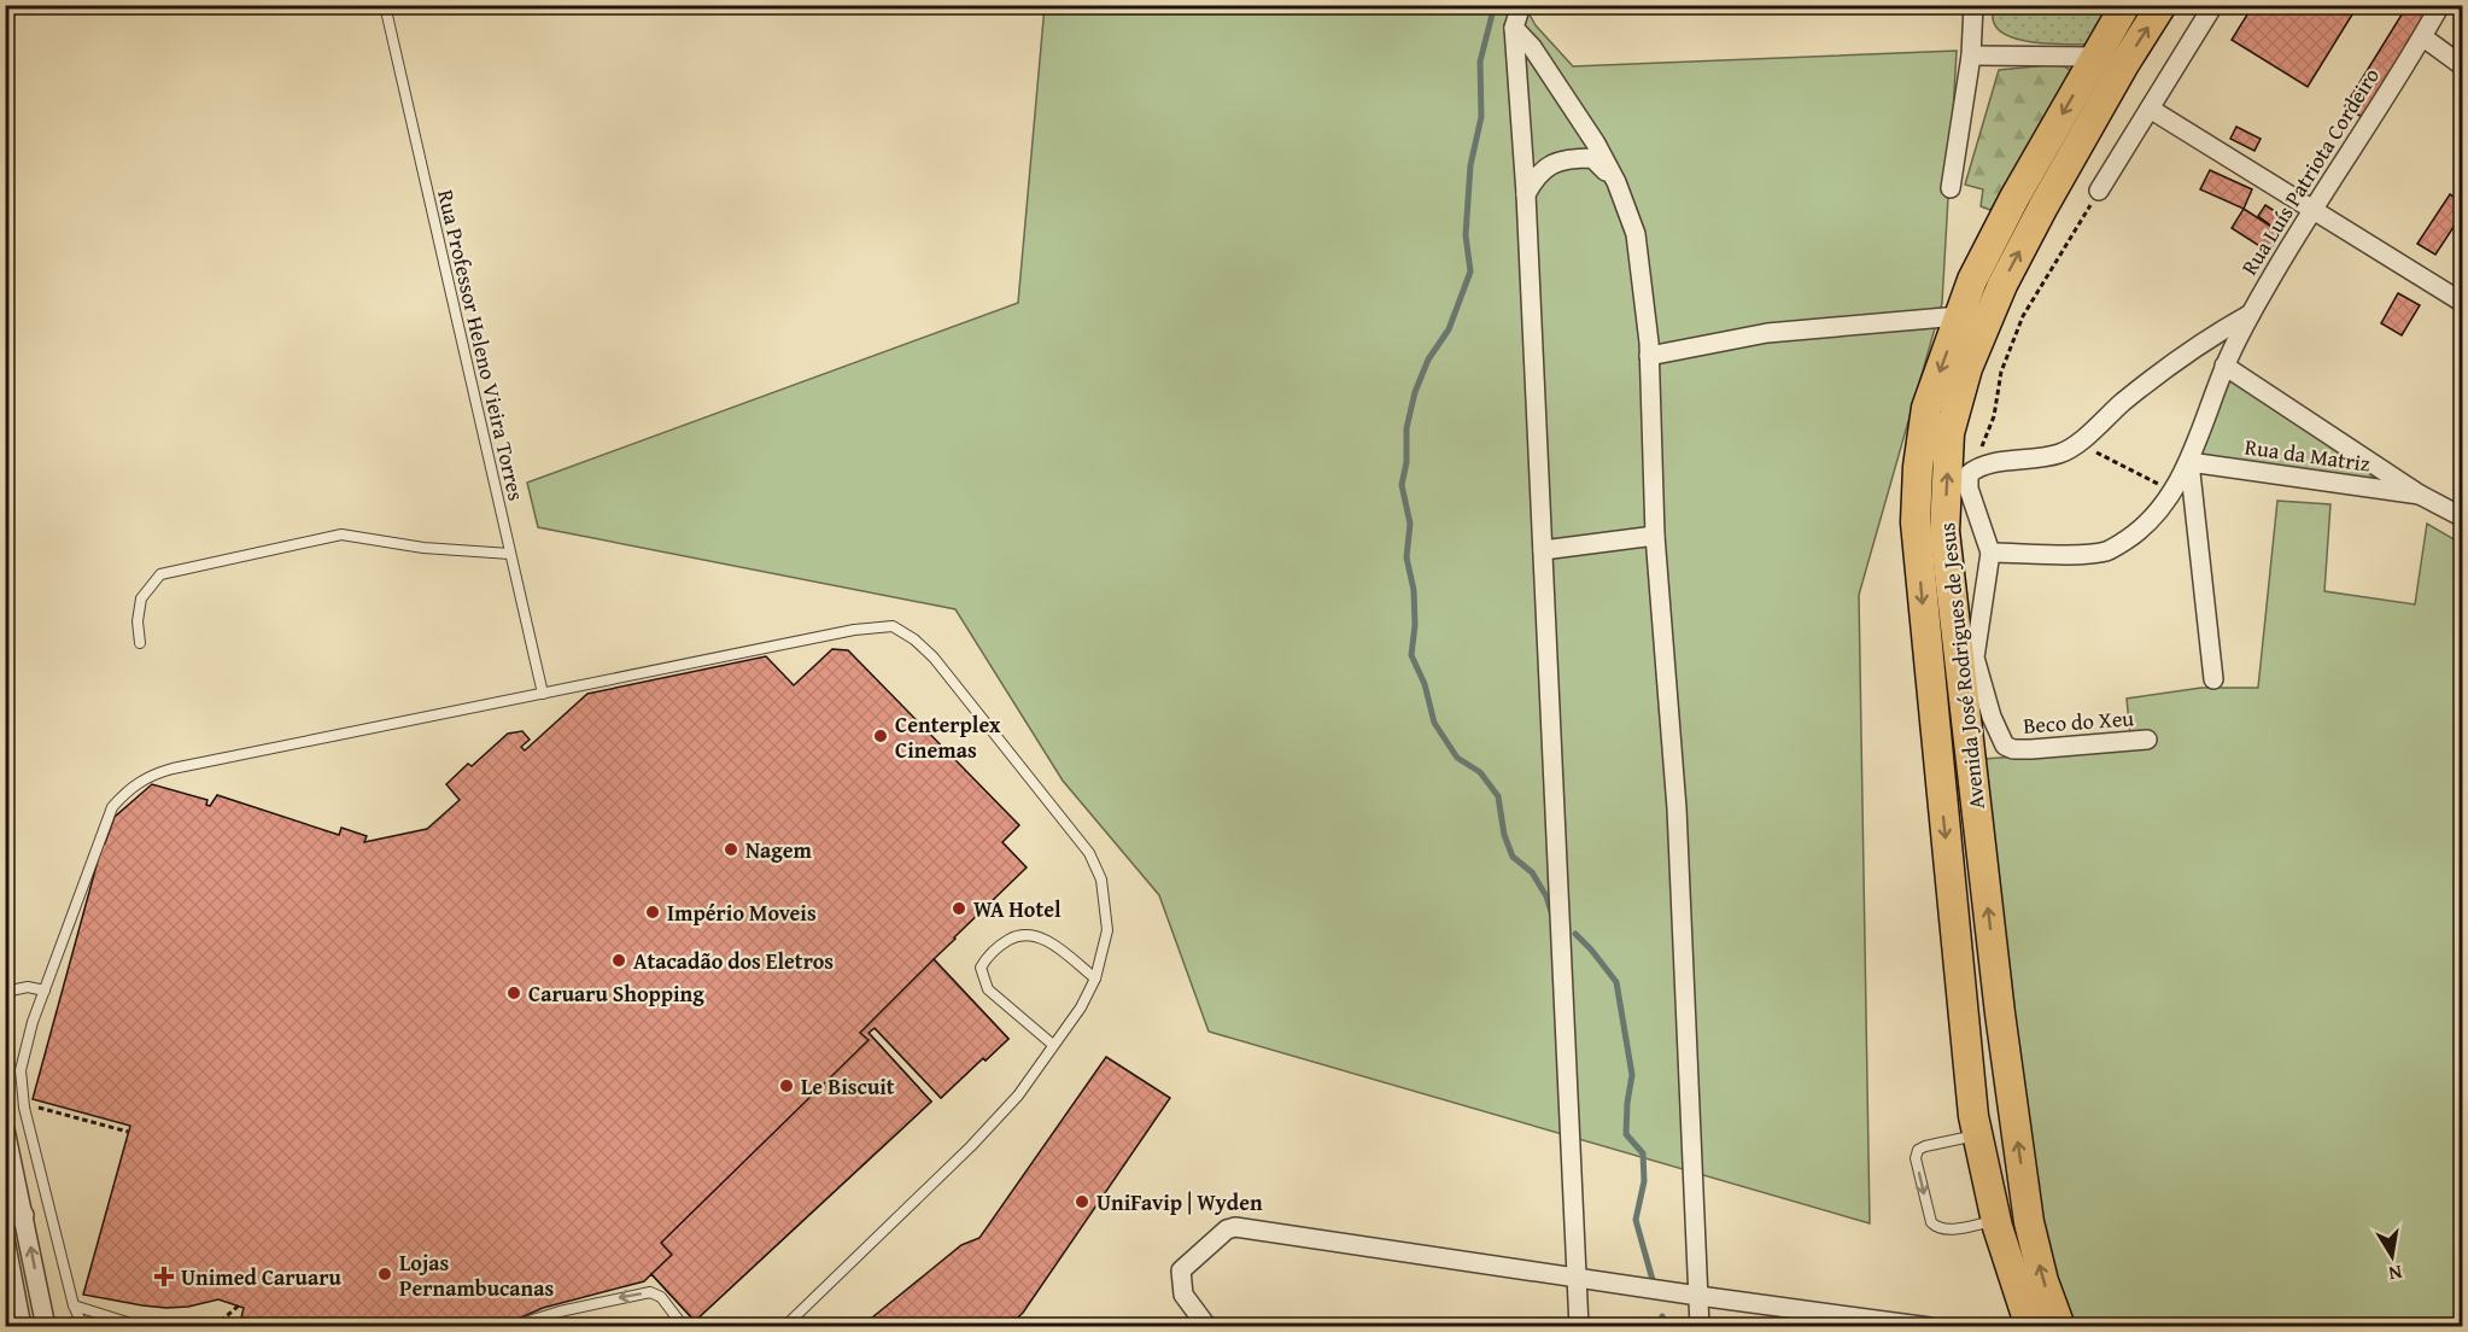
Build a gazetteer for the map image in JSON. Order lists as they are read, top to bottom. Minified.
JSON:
{"streets":{"main road":["Avenida José Rodrigues de Jesus"],"street":["Rua Luís Patriota Cordeiro","Rua da Matriz","Beco do Xeu"],"lane":["Rua Professor Heleno Vieira Torres"]},"crossings":[["Rua Luís Patriota Cordeiro","Rua da Matriz"],["Avenida José Rodrigues de Jesus","Beco do Xeu"]],"places":{"other":["Centerplex Cinemas","Nagem","WA Hotel","Império Moveis","Atacadão dos Eletros","Caruaru Shopping","Le Biscuit","UniFavip | Wyden","Lojas Pernambucanas"],"health":["Unimed Caruaru"]},"north":"bottom"}
